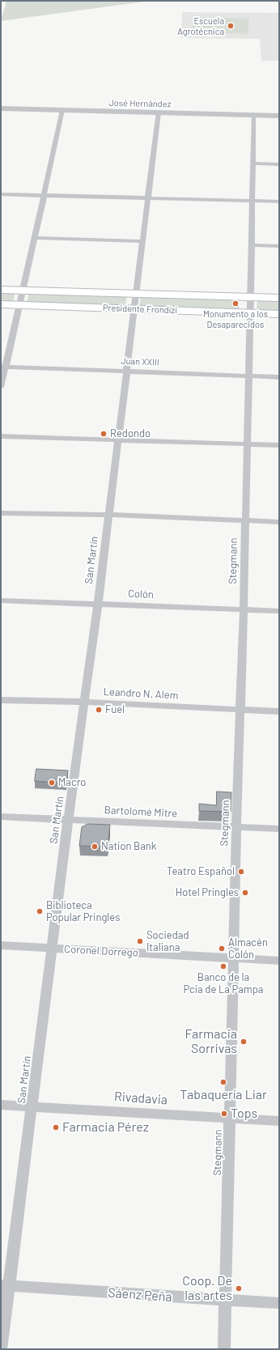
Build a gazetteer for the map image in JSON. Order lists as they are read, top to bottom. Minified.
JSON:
{"streets":{"main road":["Presidente Frondizi"],"street":["José Hernández","Juan XXIII","San Martín","Stegmann","Colón","Leandro N. Alem","Bartolomé Mitre","Coronel Dorrego","Rivadavia","Sáenz Peña"]},"crossings":[["José Hernández","San Martín"],["José Hernández","Stegmann"],["Presidente Frondizi","San Martín"],["Presidente Frondizi","Stegmann"],["Juan XXIII","San Martín"],["Juan XXIII","Stegmann"],["San Martín","Colón"],["San Martín","Leandro N. Alem"],["San Martín","Bartolomé Mitre"],["San Martín","Coronel Dorrego"],["San Martín","Rivadavia"],["San Martín","Sáenz Peña"],["Stegmann","Colón"],["Stegmann","Leandro N. Alem"],["Stegmann","Bartolomé Mitre"],["Stegmann","Coronel Dorrego"],["Stegmann","Rivadavia"],["Stegmann","Sáenz Peña"]],"places":["Escuela Agrotécnica","Monumento a los Desaparecidos","Redondo","Fuel","Macro","Nation Bank","Teatro Español","Hotel Pringles","Biblioteca Popular Pringles","Sociedad Italiana","Almacén Colón","Banco de la Pcia de La Pampa","Farmacia Sorrivas","Tabaquería Liar","Tops","Farmacia Pérez","Coop. De las artes"]}
